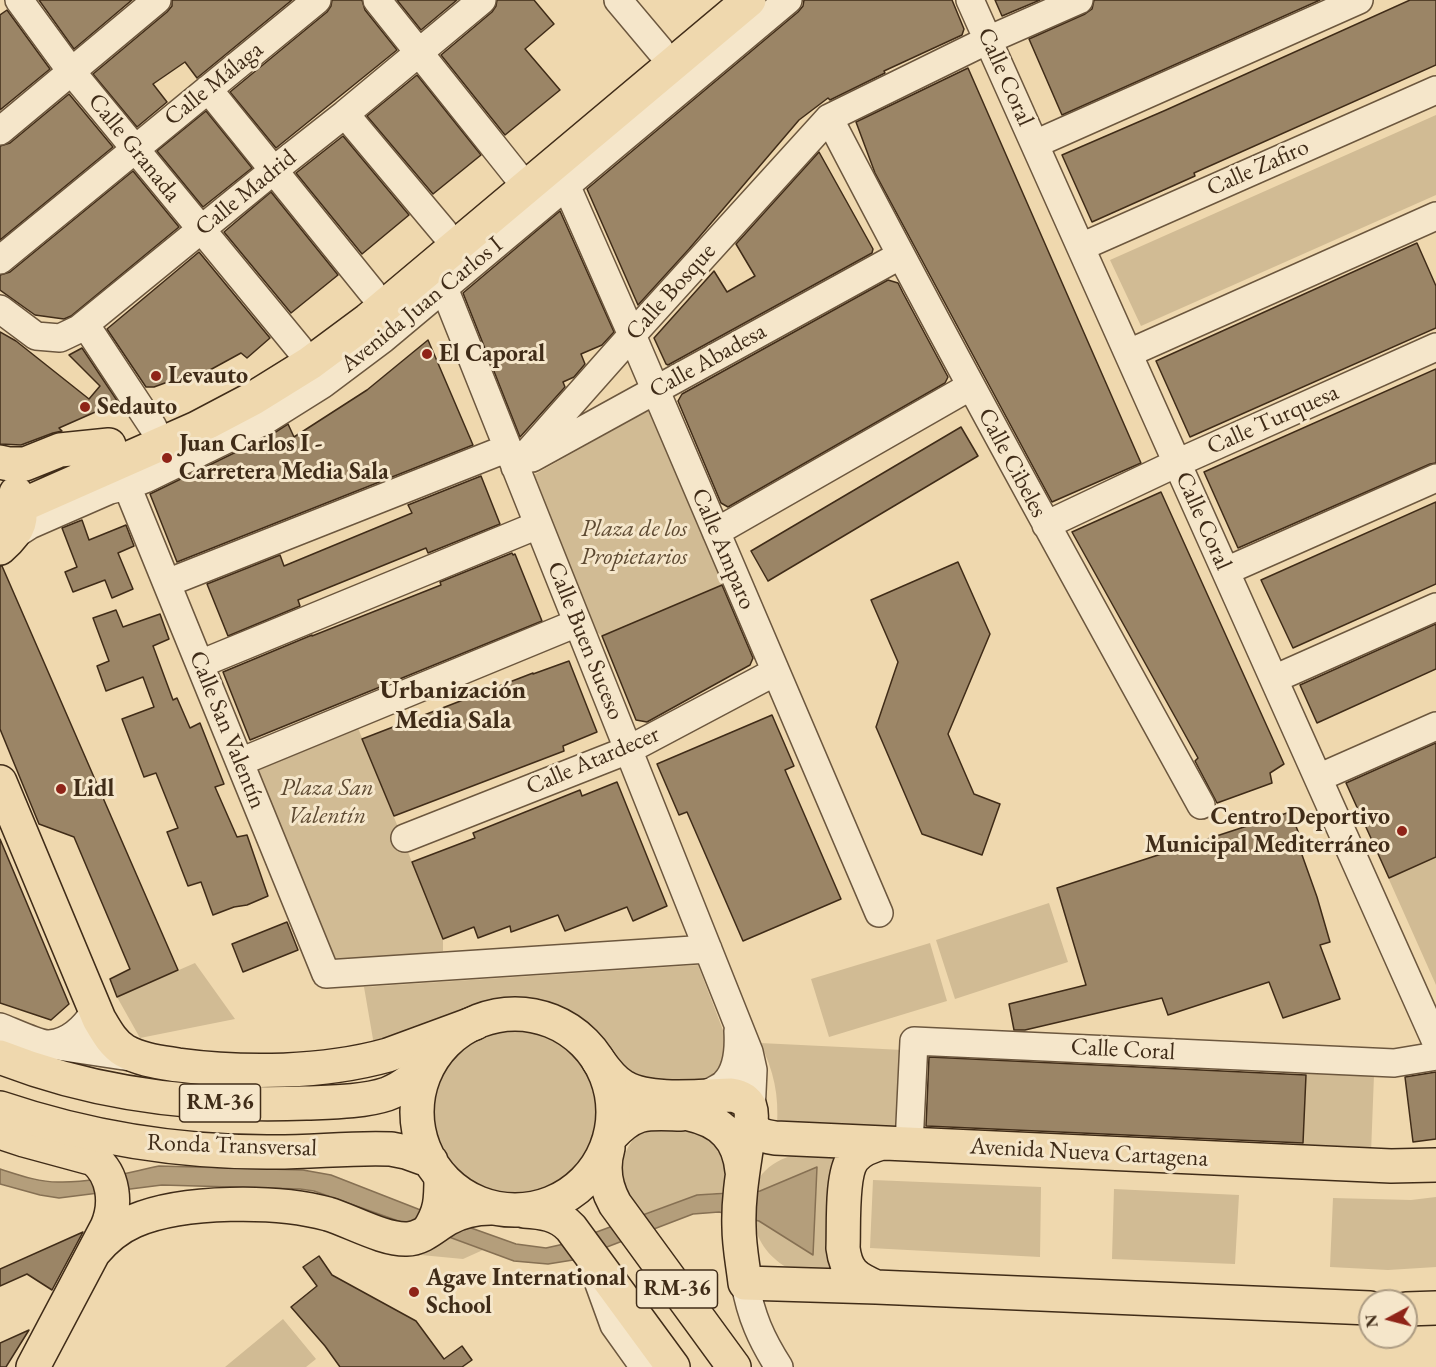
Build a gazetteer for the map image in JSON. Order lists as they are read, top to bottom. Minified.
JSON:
{"streets":{"main road":["Avenida Juan Carlos I","RM-36","Ronda Transversal","Avenida Nueva Cartagena"],"street":["Calle Coral","Calle Málaga","Calle Granada","Calle Zafiro","Calle Madrid","Calle Bosque","Calle Abadesa","Calle Turquesa","Calle Cibeles","Calle Amparo","Calle Buen Suceso","Calle San Valentín","Calle Atardecer"]},"crossings":[["Calle Coral","Calle Zafiro"],["Calle Coral","Calle Turquesa"],["Calle Coral","Avenida Nueva Cartagena"],["Calle Málaga","Calle Granada"],["Calle Granada","Calle Madrid"],["Calle Granada","Avenida Juan Carlos I"],["Calle Bosque","Calle Abadesa"],["Calle Bosque","Calle Cibeles"],["Calle Bosque","Calle Amparo"],["Calle Bosque","Calle Buen Suceso"],["Avenida Juan Carlos I","Calle Amparo"],["Avenida Juan Carlos I","Calle Buen Suceso"],["Avenida Juan Carlos I","Calle San Valentín"],["Calle Abadesa","Calle Cibeles"],["Calle Abadesa","Calle Amparo"],["Calle Abadesa","Calle Buen Suceso"],["Calle Abadesa","Calle San Valentín"],["Calle Turquesa","Calle Cibeles"],["Calle Amparo","Calle Atardecer"],["Calle Buen Suceso","Calle San Valentín"],["Calle Buen Suceso","Calle Atardecer"],["RM-36","Ronda Transversal"]],"districts":["Urbanización Media Sala"],"parks":["Plaza de los Propietarios","Plaza San Valentín"],"places":["El Caporal","Levauto","Sedauto","Juan Carlos I - Carretera Media Sala","Lidl","Centro Deportivo Municipal Mediterráneo","Agave International School"],"north":"left"}
